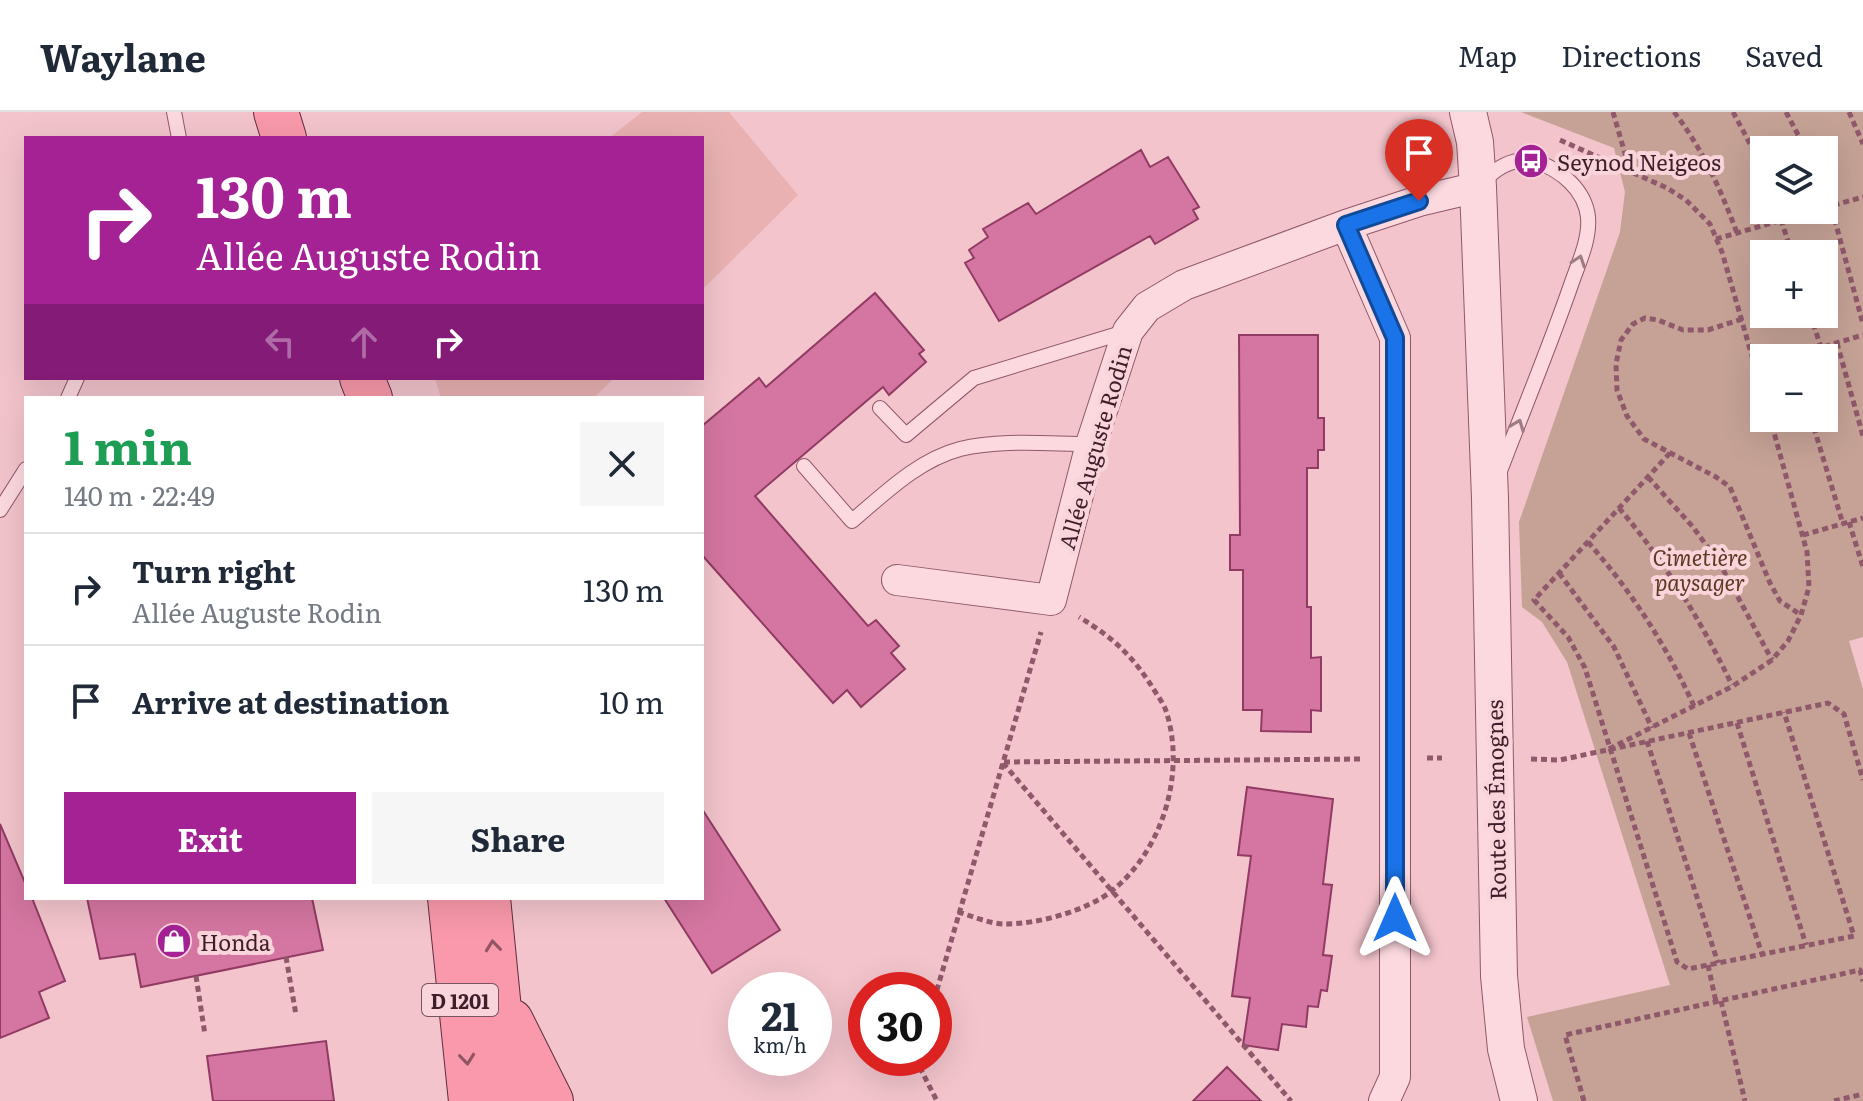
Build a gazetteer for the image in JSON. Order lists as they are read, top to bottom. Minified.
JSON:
{"streets":{"main road":["D 1201"],"street":["Allée Auguste Rodin","Route des Émognes"]},"crossings":[["Allée Auguste Rodin","Route des Émognes"]],"parks":["Cimetière paysager"],"places":{"bus stop":["Seynod Neigeos"],"shop":["Honda"]},"page":{"header":"Waylane","nav":["Map","Directions","Saved"],"map_buttons":["+","−"],"turn":["130 m","Allée Auguste Rodin"],"heading":["1 min","140 m · 22:49"],"list":[{"name":"Turn right","note":"Allée Auguste Rodin","value":"130 m"},{"name":"Arrive at destination","value":"10 m"}],"buttons":["Exit","Share"],"speed":"21 km/h","limit":"30"}}
